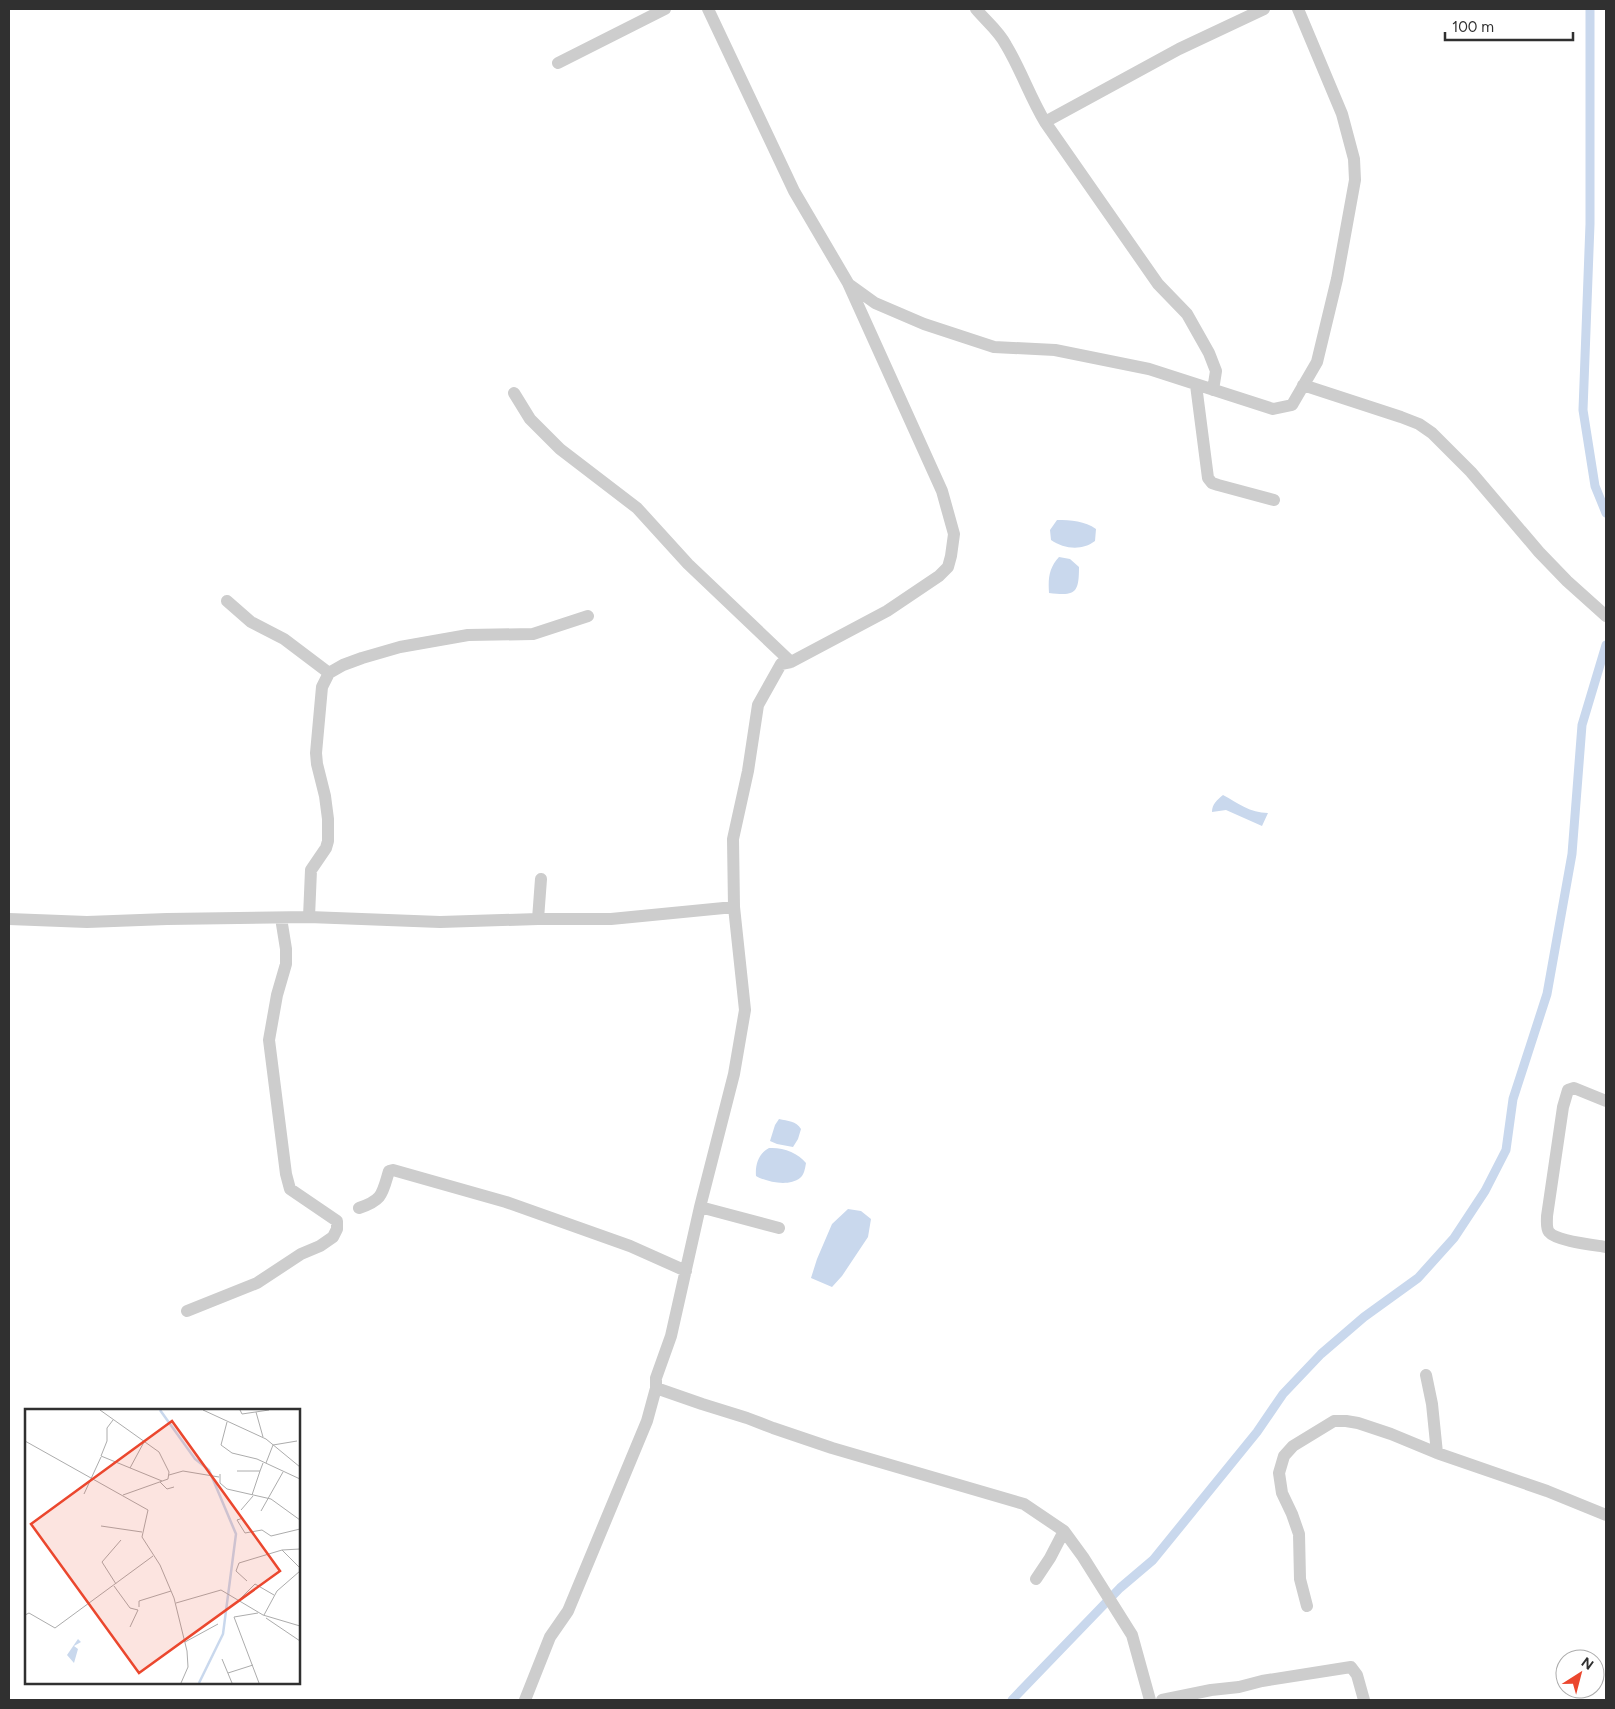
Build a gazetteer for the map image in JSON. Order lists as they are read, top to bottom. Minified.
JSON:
{"scale_bar":"100 m","north":"top right"}
